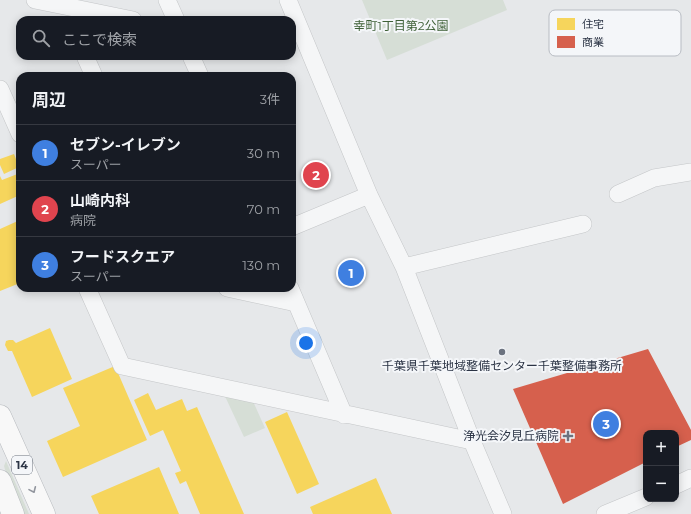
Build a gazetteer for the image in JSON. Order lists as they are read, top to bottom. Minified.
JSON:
{"streets":{"highway":["14"]},"parks":["幸町1丁目第2公園"],"places":{"other":["千葉県千葉地域整備センター千葉整備事務所"],"health":["浄光会汐見丘病院"]},"legend":["住宅","商業"],"page":{"search":"ここで検索","heading":["周辺","3件"],"list":[{"mark":"1","name":"セブン-イレブン","note":"スーパー","value":"30 m"},{"mark":"2","name":"山崎内科","note":"病院","value":"70 m"},{"mark":"3","name":"フードスクエア","note":"スーパー","value":"130 m"}],"pins":["2","1","3"],"map_buttons":["+","−"]}}
